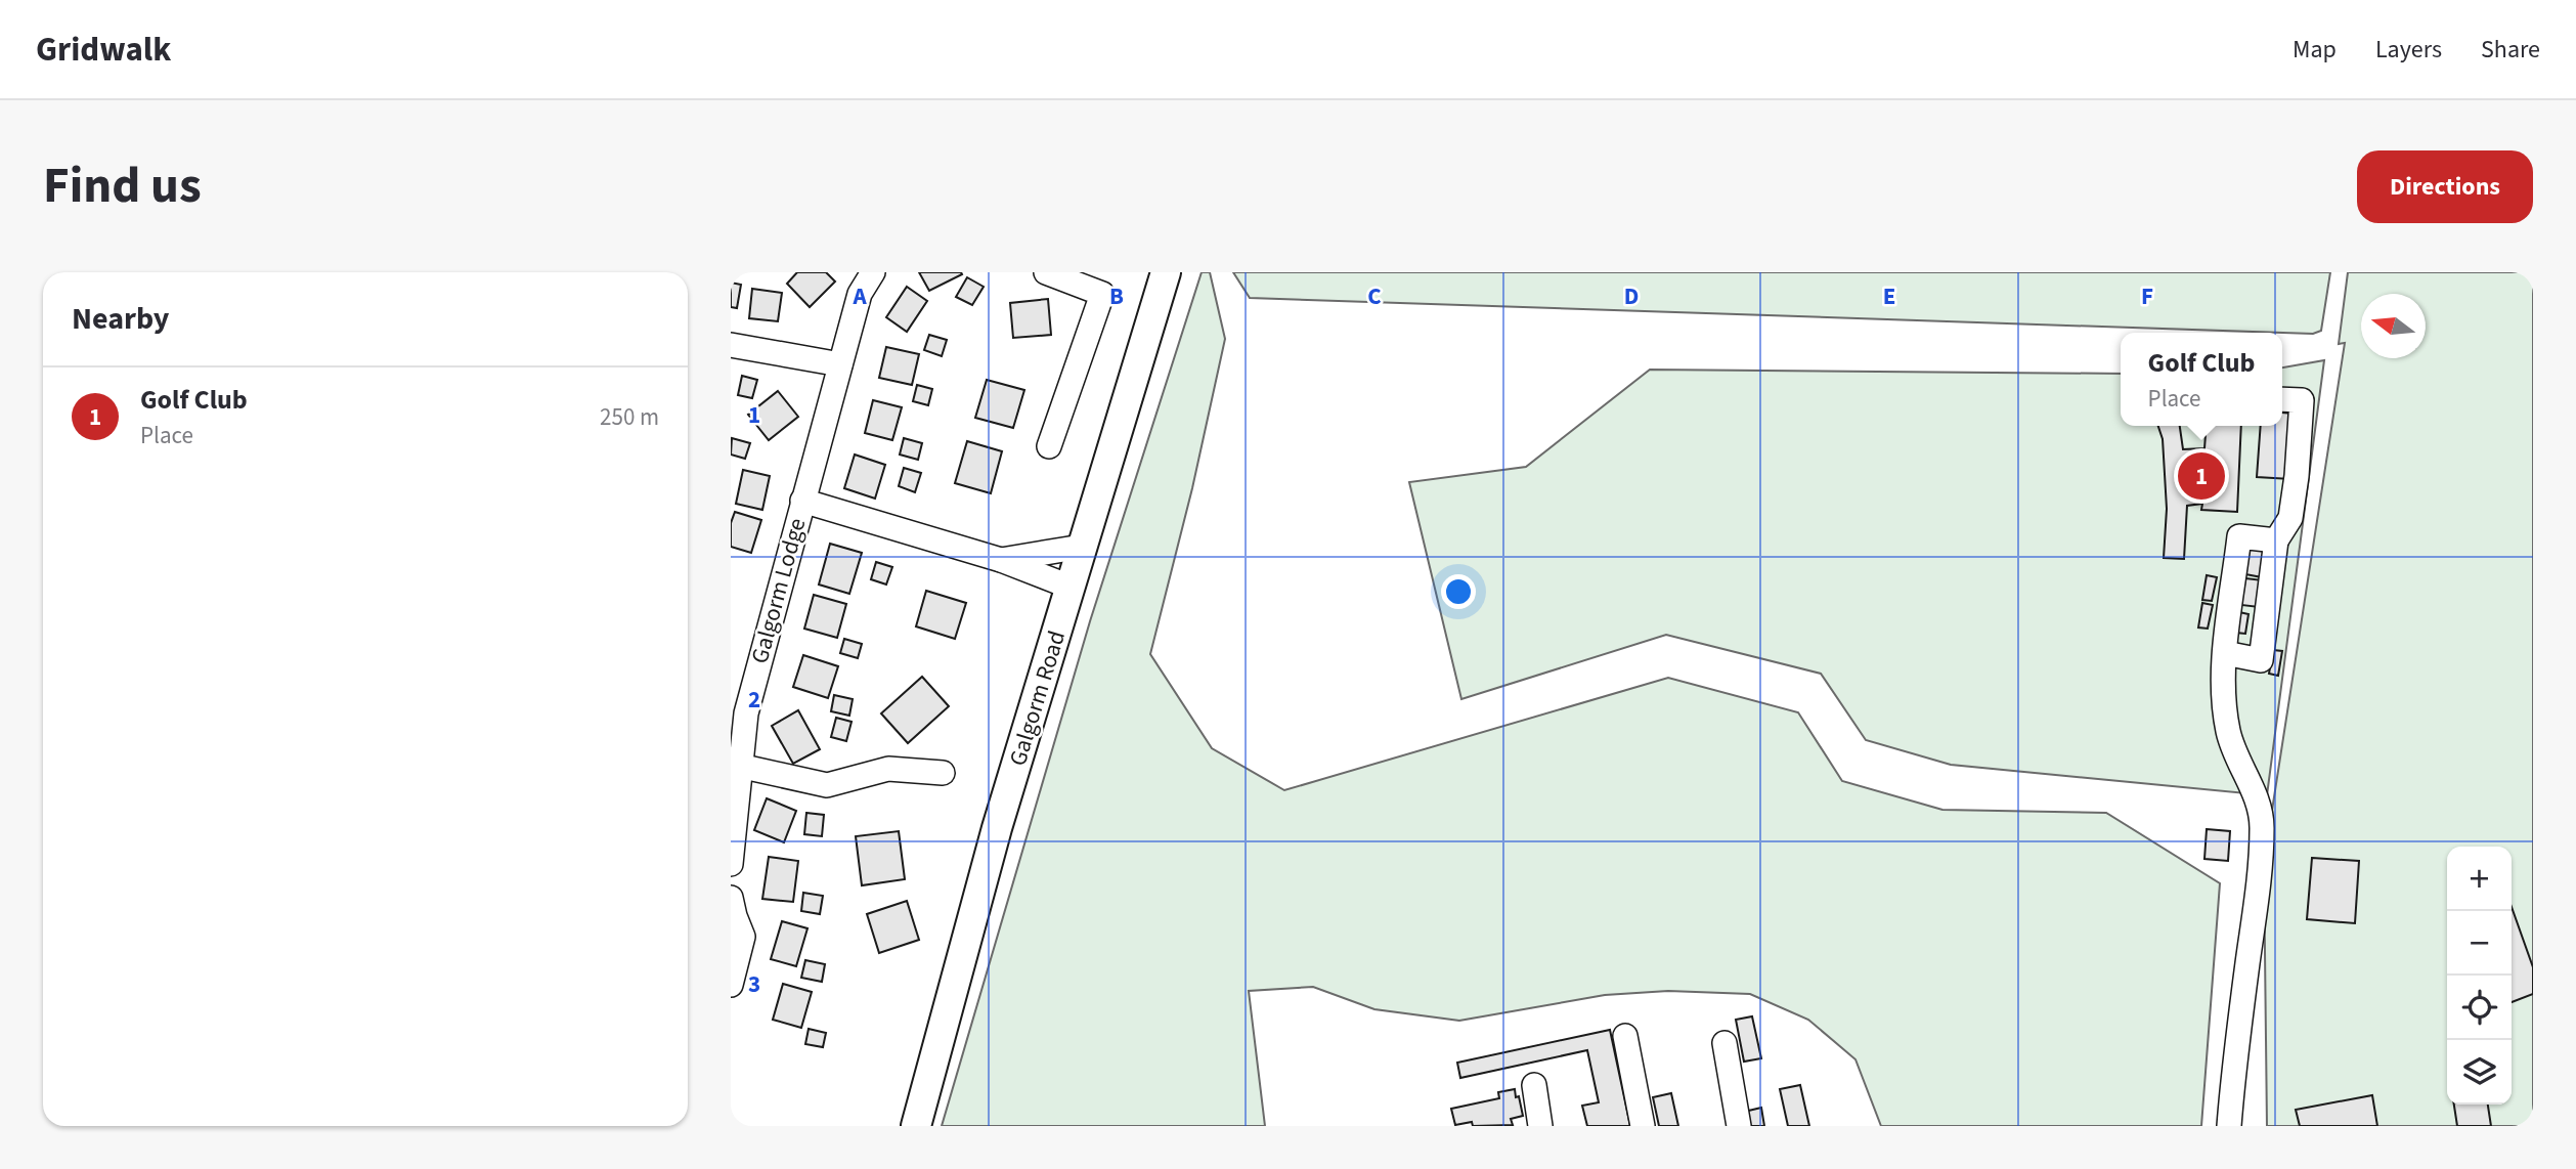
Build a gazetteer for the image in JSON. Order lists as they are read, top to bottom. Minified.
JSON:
{"streets":{"main road":["Galgorm Road"],"street":["Galgorm Lodge"]},"crossings":[["Galgorm Lodge","Galgorm Road"]],"north":"left","page":{"header":"Gridwalk","nav":["Map","Layers","Share"],"title":"Find us","buttons":"Directions","heading":"Nearby","popup":["Golf Club","Place"],"list":[{"mark":"1","name":"Golf Club","note":"Place","value":"250 m"}],"pins":"1","map_buttons":["+","−"]},"grid":{"columns":["A","B","C","D","E","F"],"rows":["1","2","3"]}}
